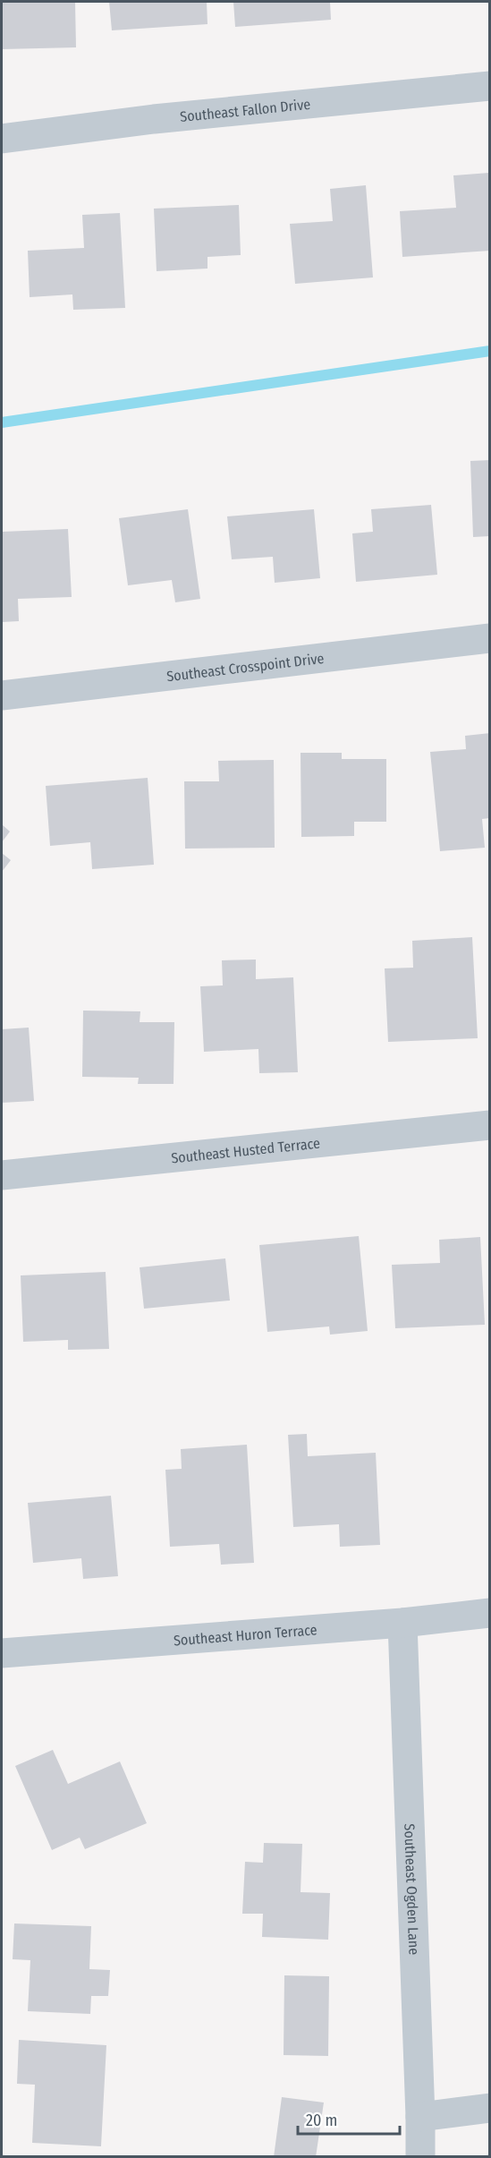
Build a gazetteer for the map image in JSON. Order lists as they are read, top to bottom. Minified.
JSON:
{"streets":{"street":["Southeast Fallon Drive","Southeast Crosspoint Drive","Southeast Husted Terrace","Southeast Huron Terrace","Southeast Ogden Lane"]},"crossings":[["Southeast Huron Terrace","Southeast Ogden Lane"]],"scale_bar":"20 m"}
